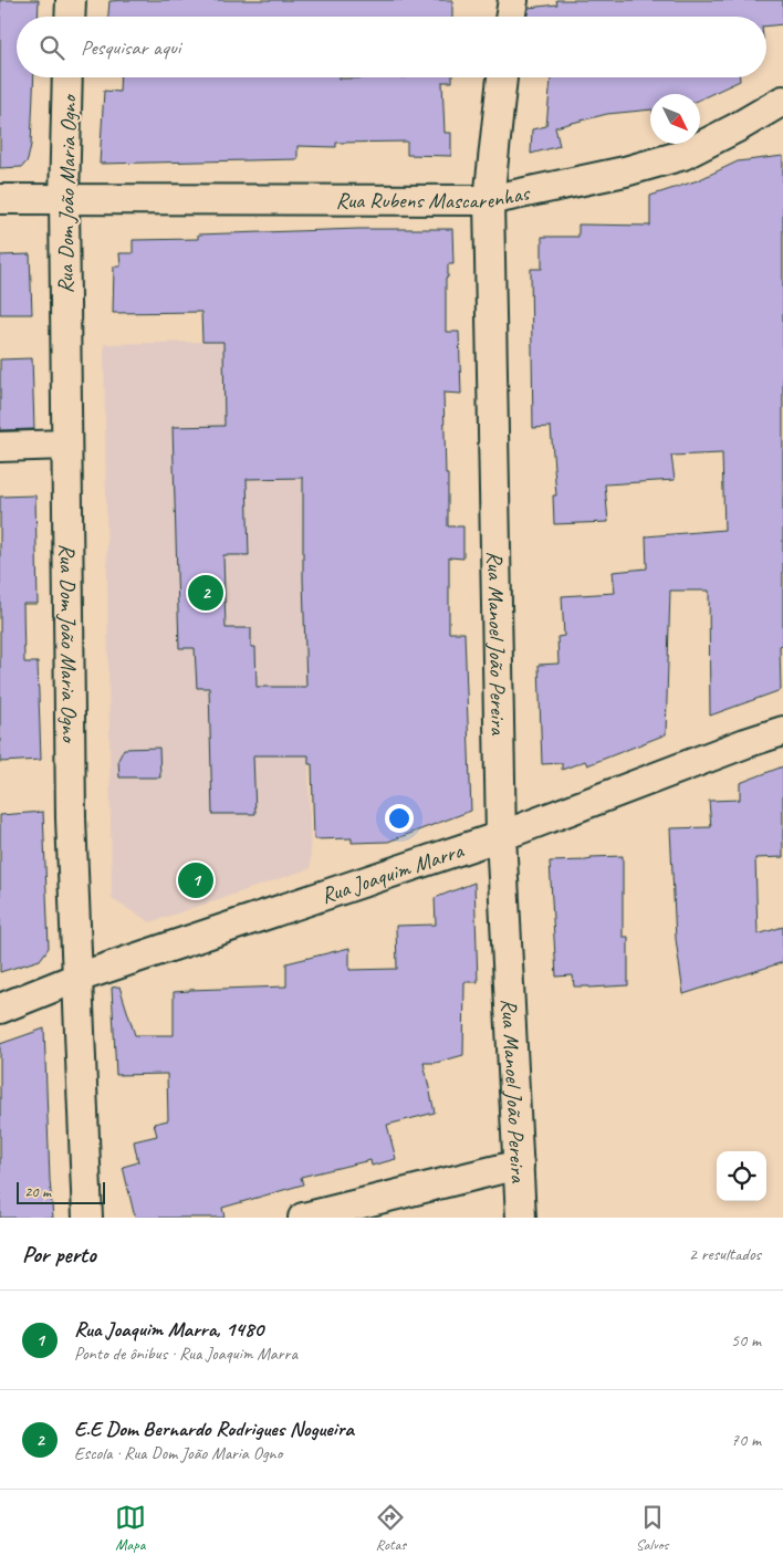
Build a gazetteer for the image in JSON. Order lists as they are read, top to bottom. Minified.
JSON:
{"streets":{"street":["Rua Dom João Maria Ogno","Rua Rubens Mascarenhas","Rua Manoel João Pereira","Rua Joaquim Marra"]},"crossings":[["Rua Dom João Maria Ogno","Rua Rubens Mascarenhas"],["Rua Dom João Maria Ogno","Rua Joaquim Marra"],["Rua Rubens Mascarenhas","Rua Manoel João Pereira"],["Rua Manoel João Pereira","Rua Joaquim Marra"]],"scale_bar":"20 m","north":"bottom right","page":{"search":"Pesquisar aqui","pins":["2","1"],"scale":"20 m","heading":["Por perto","2 resultados"],"list":[{"mark":"1","name":"Rua Joaquim Marra, 1480","note":"Ponto de ônibus · Rua Joaquim Marra","value":"50 m"},{"mark":"2","name":"E.E Dom Bernardo Rodrigues Nogueira","note":"Escola · Rua Dom João Maria Ogno","value":"70 m"}],"nav":["Mapa","Rotas","Salvos"]}}
